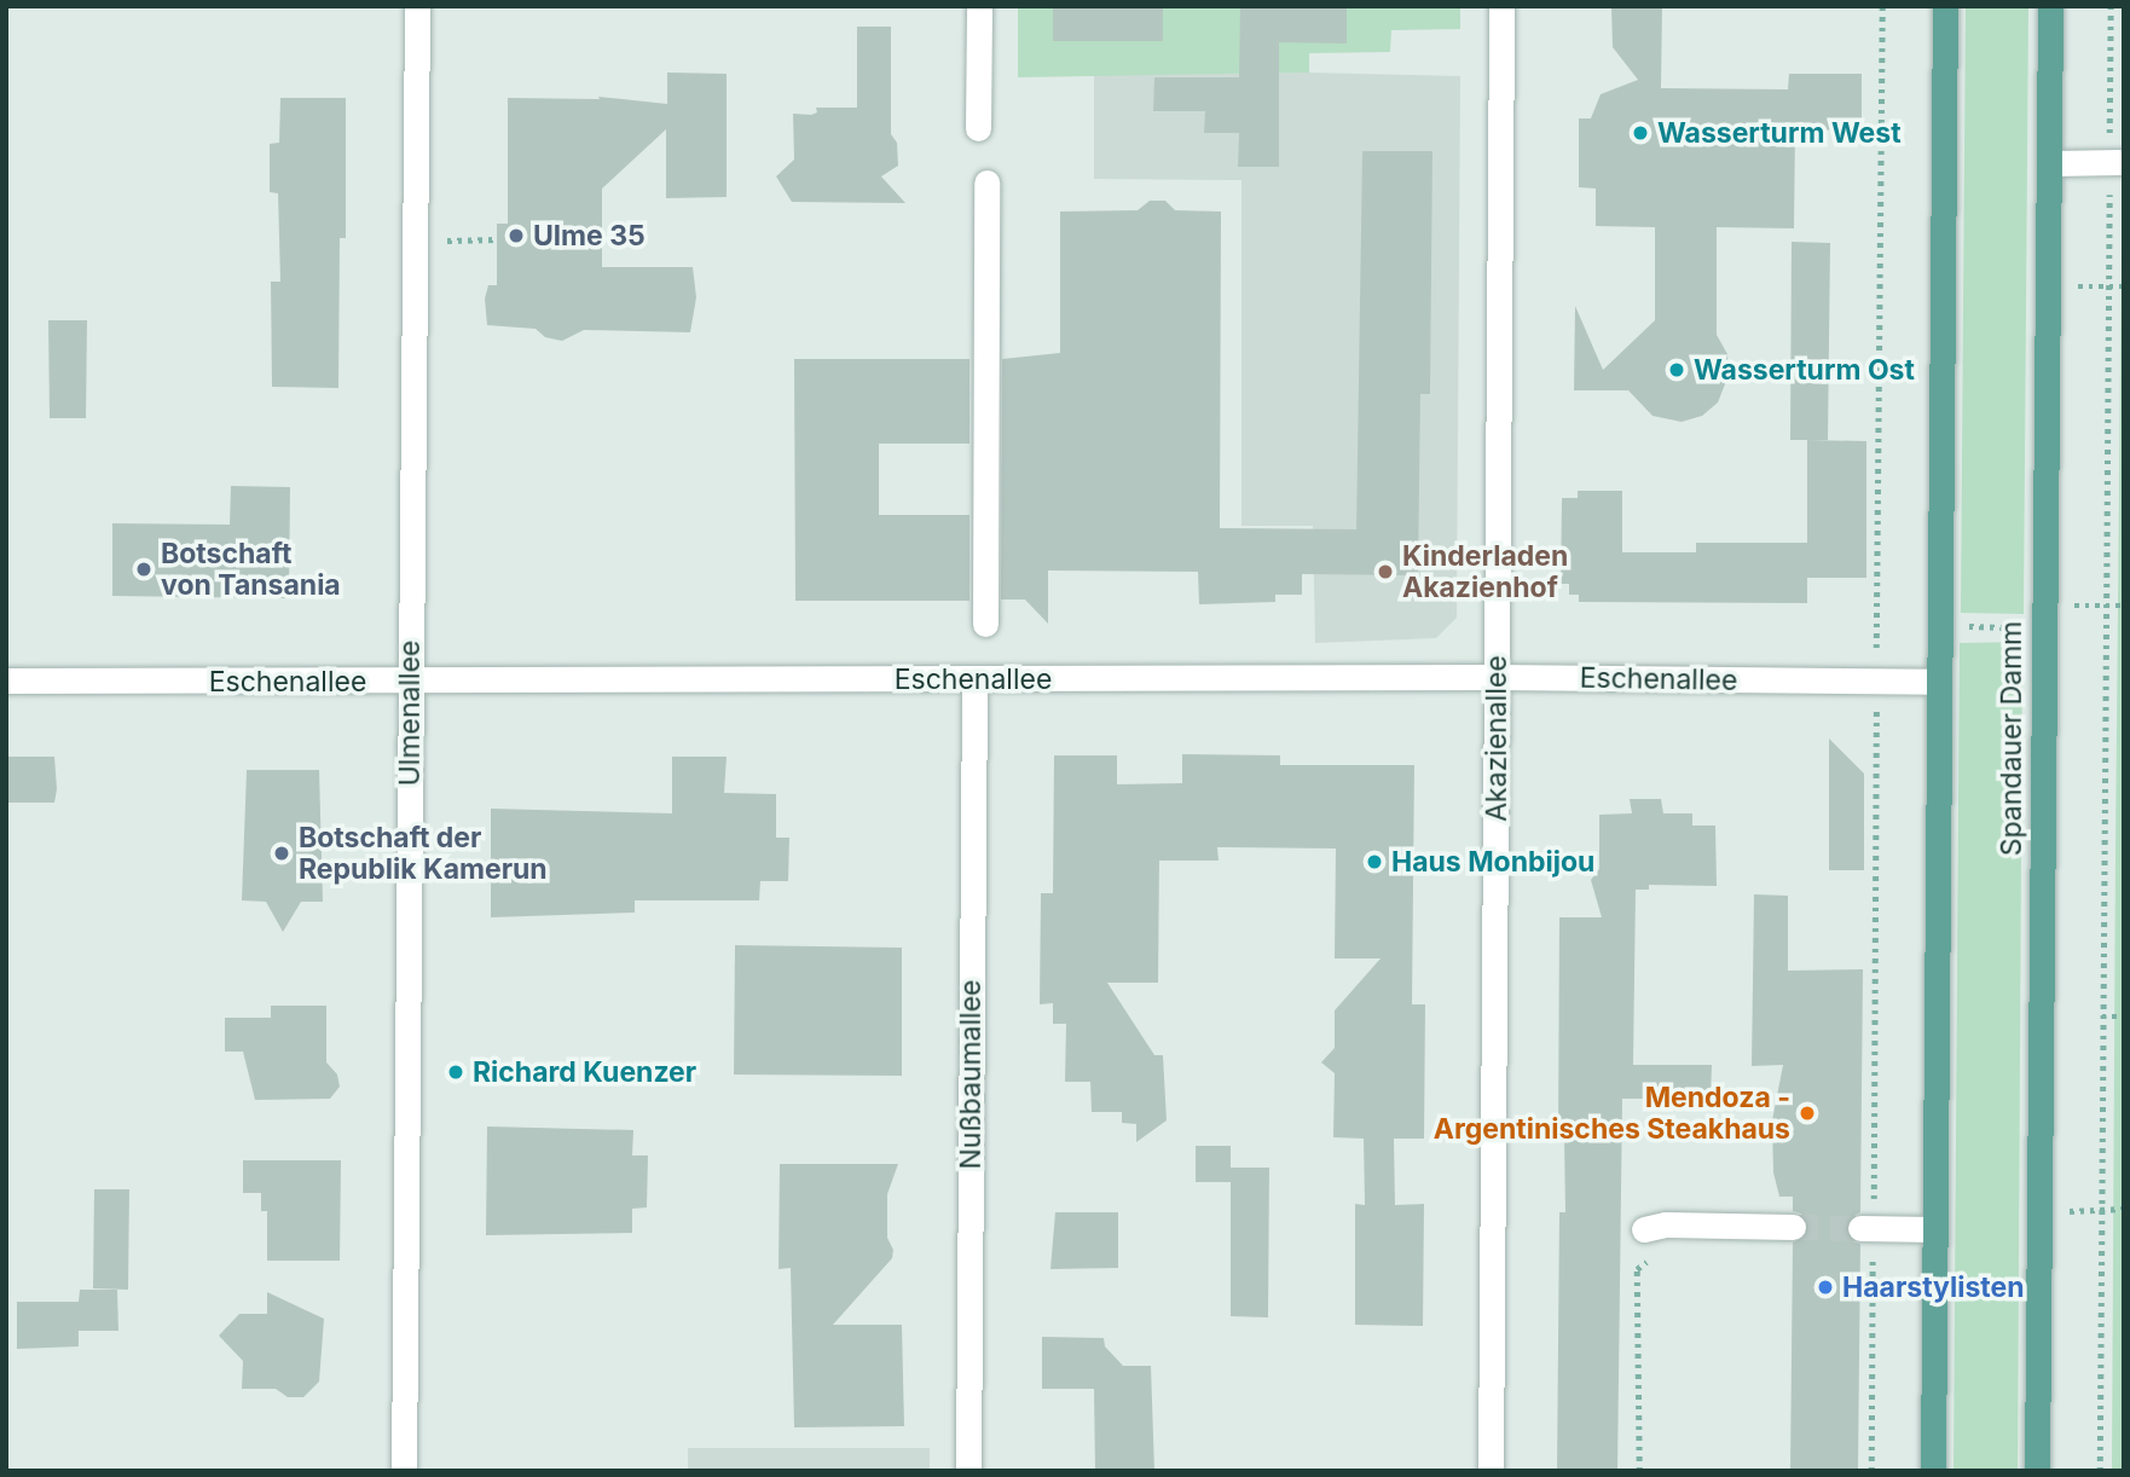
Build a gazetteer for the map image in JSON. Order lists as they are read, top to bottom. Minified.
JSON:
{"streets":{"main road":["Spandauer Damm"],"street":["Eschenallee","Ulmenallee","Akazienallee","Nußbaumallee"]},"crossings":[["Eschenallee","Ulmenallee"],["Eschenallee","Akazienallee"],["Eschenallee","Nußbaumallee"]],"places":["Wasserturm West","Ulme 35","Wasserturm Ost","Botschaft von Tansania","Kinderladen Akazienhof","Botschaft der Republik Kamerun","Haus Monbijou","Richard Kuenzer","Mendoza - Argentinisches Steakhaus","Haarstylisten"]}
